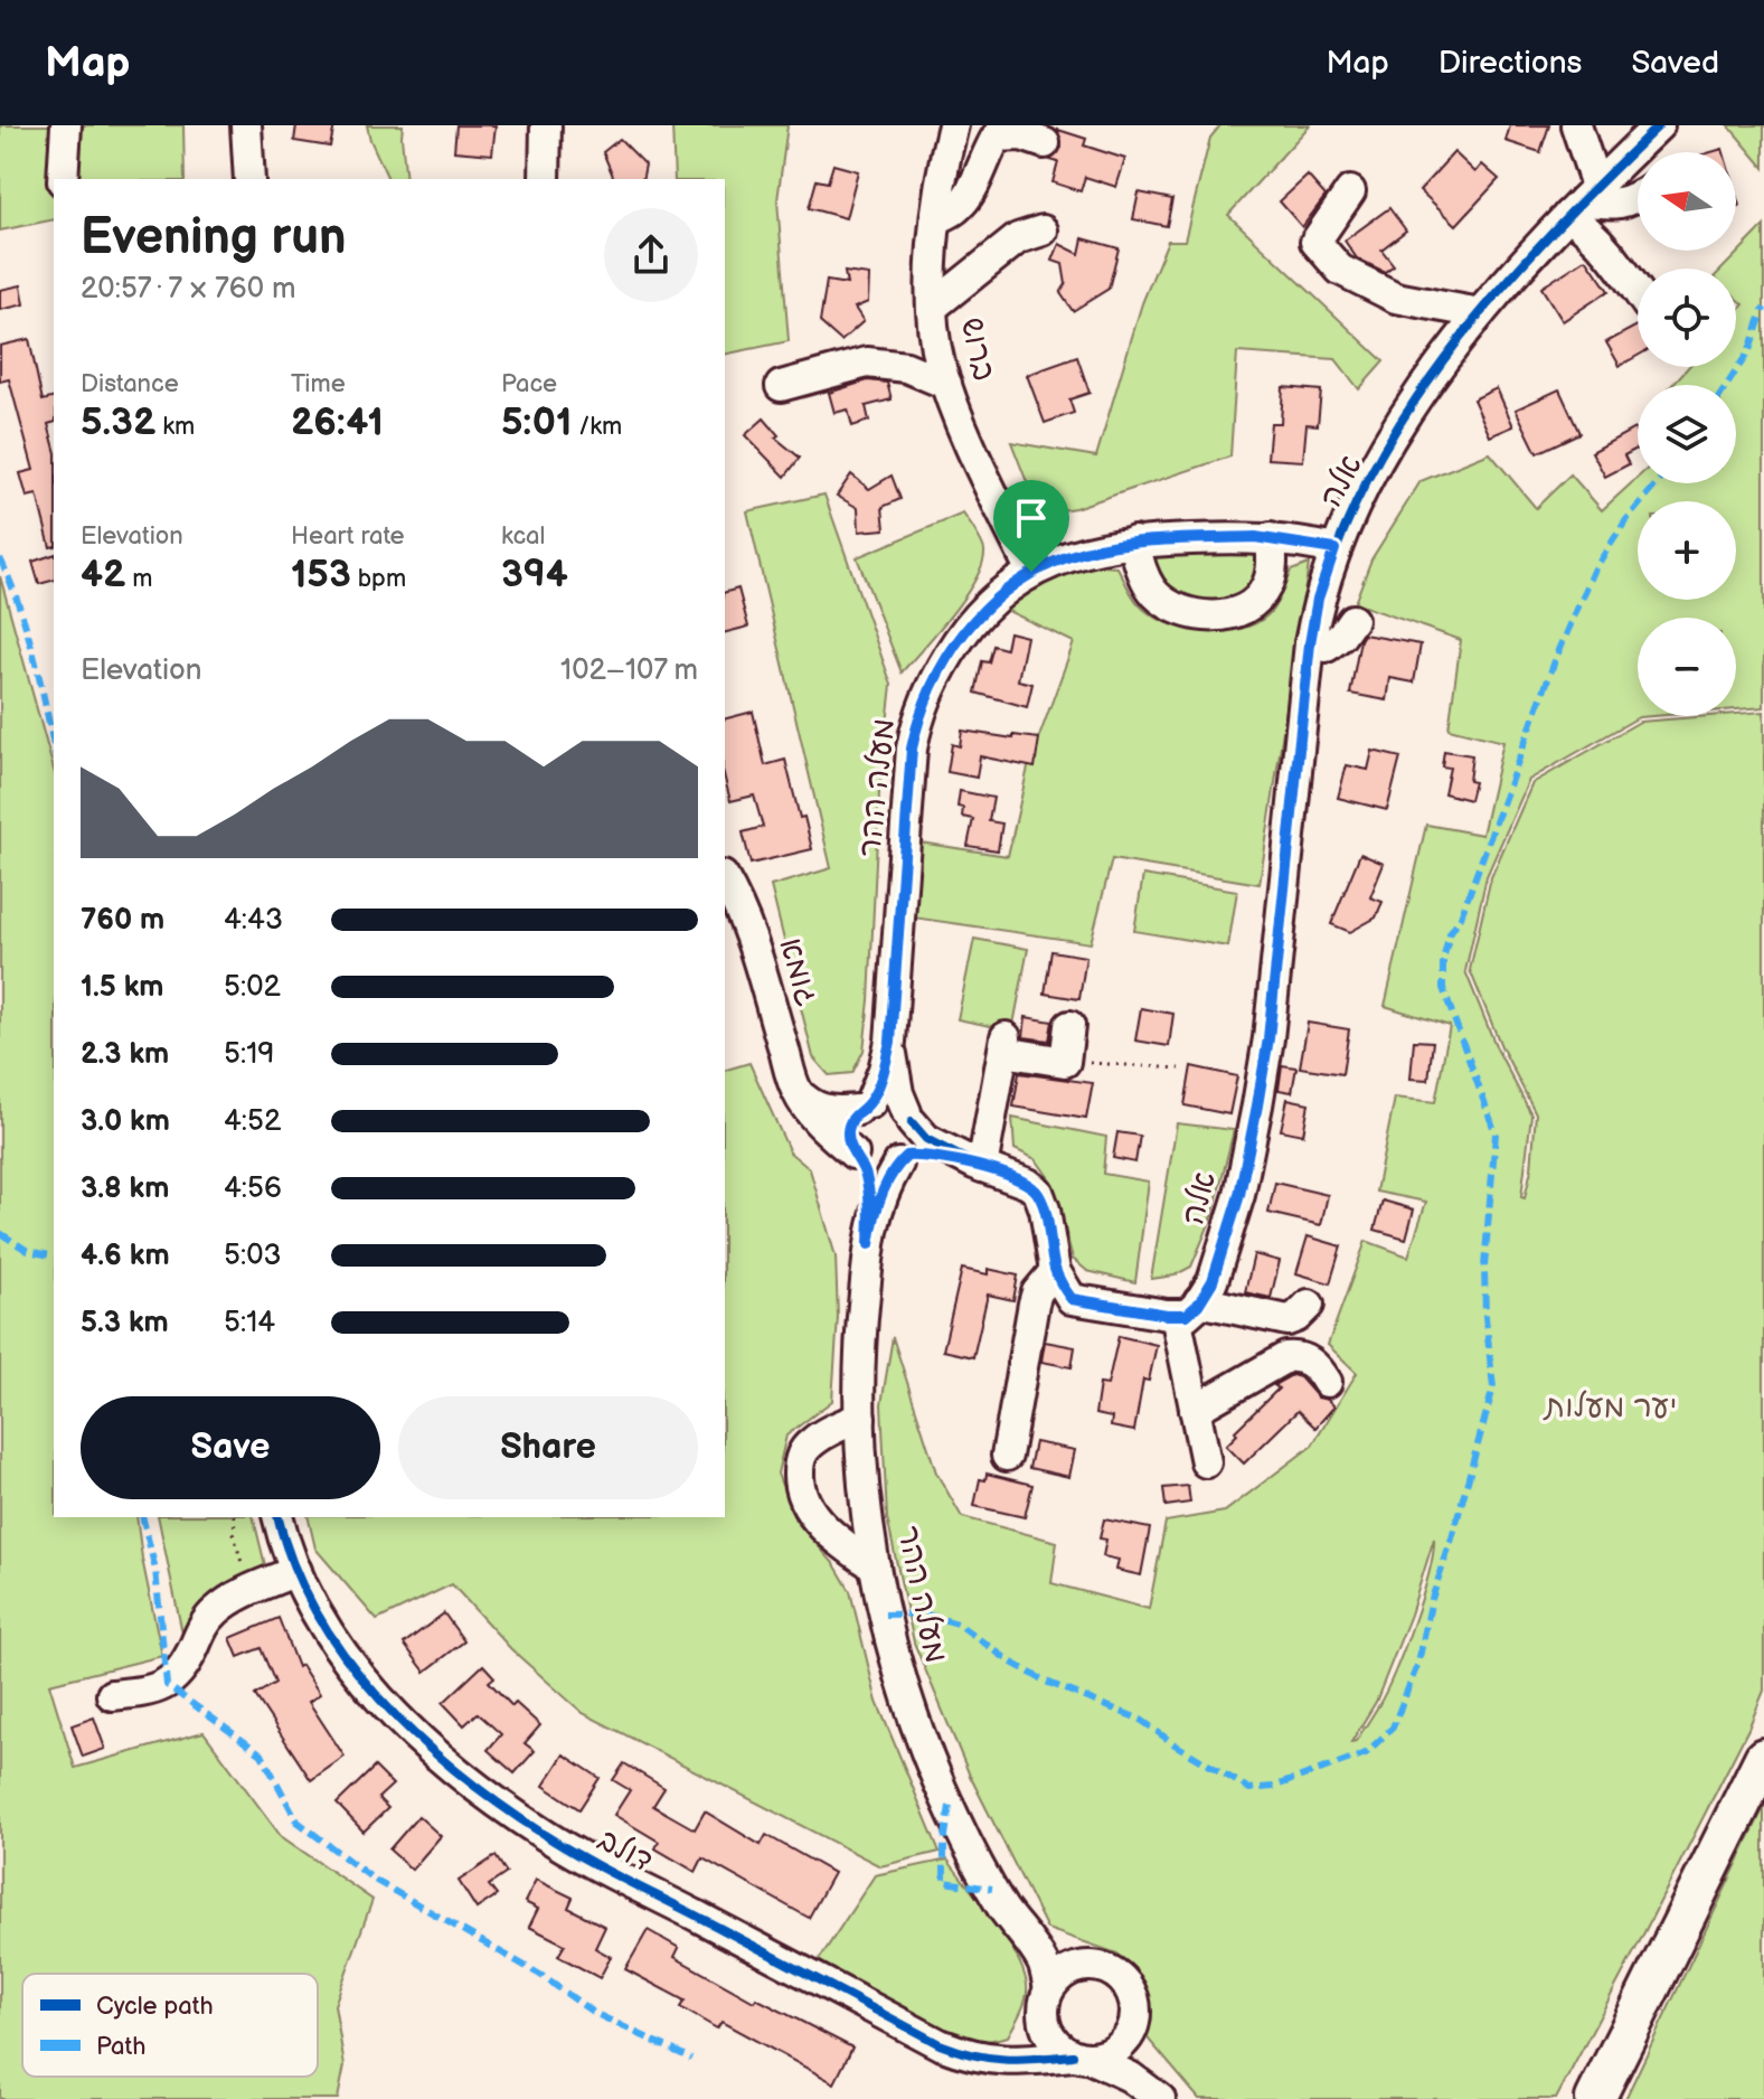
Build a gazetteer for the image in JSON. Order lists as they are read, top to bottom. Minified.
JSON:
{"streets":{"street":["ברוש","אלה","מעלה ההר","גומא","דולב"]},"crossings":[["ברוש","מעלה ההר"],["אלה","מעלה ההר"],["מעלה ההר","דולב"]],"parks":["יער מעלות"],"legend":["Cycle path","Path"],"north":"left","page":{"header":"Map","nav":["Map","Directions","Saved"],"map_buttons":["+","−"],"heading":["Evening run","20:57 · 7 × 760 m"],"stats":[["Distance","5.32 km"],["Time","26:41"],["Pace","5:01 /km"],["Elevation","42 m"],["Heart rate","153 bpm"],["kcal","394"]],"chart":["Elevation","102–107 m"],"list":[{"name":"760 m","note":"4:43"},{"name":"1.5 km","note":"5:02"},{"name":"2.3 km","note":"5:19"},{"name":"3.0 km","note":"4:52"},{"name":"3.8 km","note":"4:56"},{"name":"4.6 km","note":"5:03"},{"name":"5.3 km","note":"5:14"}],"buttons":["Save","Share"]}}
